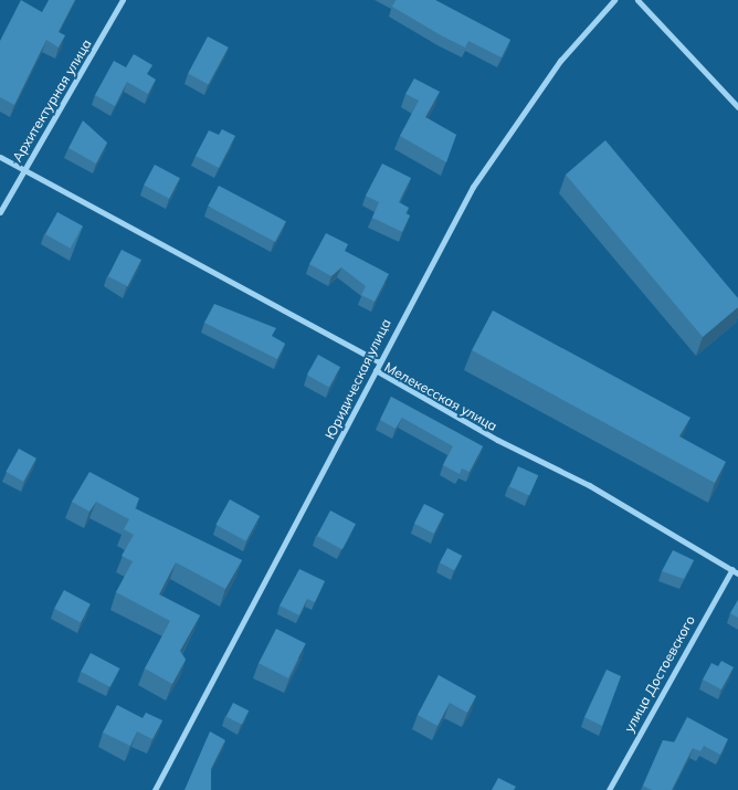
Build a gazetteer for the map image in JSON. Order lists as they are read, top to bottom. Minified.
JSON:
{"streets":{"street":["Архитектурная улица","Юридическая улица","Мелекесская улица","улица Достоевского"]},"crossings":[["Архитектурная улица","Мелекесская улица"],["Юридическая улица","Мелекесская улица"],["Мелекесская улица","улица Достоевского"]]}
